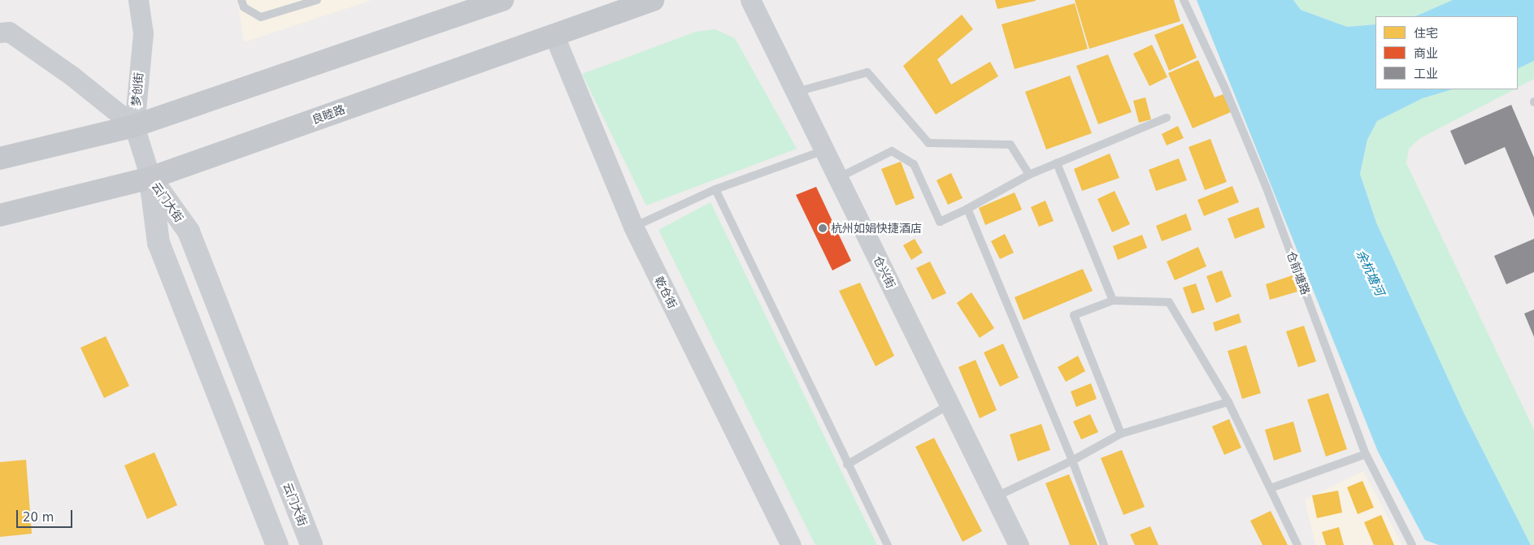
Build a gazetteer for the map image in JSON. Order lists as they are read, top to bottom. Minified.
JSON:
{"streets":{"main road":["良睦路","云门大街"],"street":["梦创街","仓兴街","乾仓街"],"lane":["仓前塘路"]},"crossings":[["梦创街","良睦路"],["梦创街","云门大街"],["良睦路","云门大街"],["良睦路","乾仓街"]],"water":["余杭塘河"],"places":["杭州如娟快捷酒店"],"legend":["住宅","商业","工业"],"scale_bar":"20 m"}
